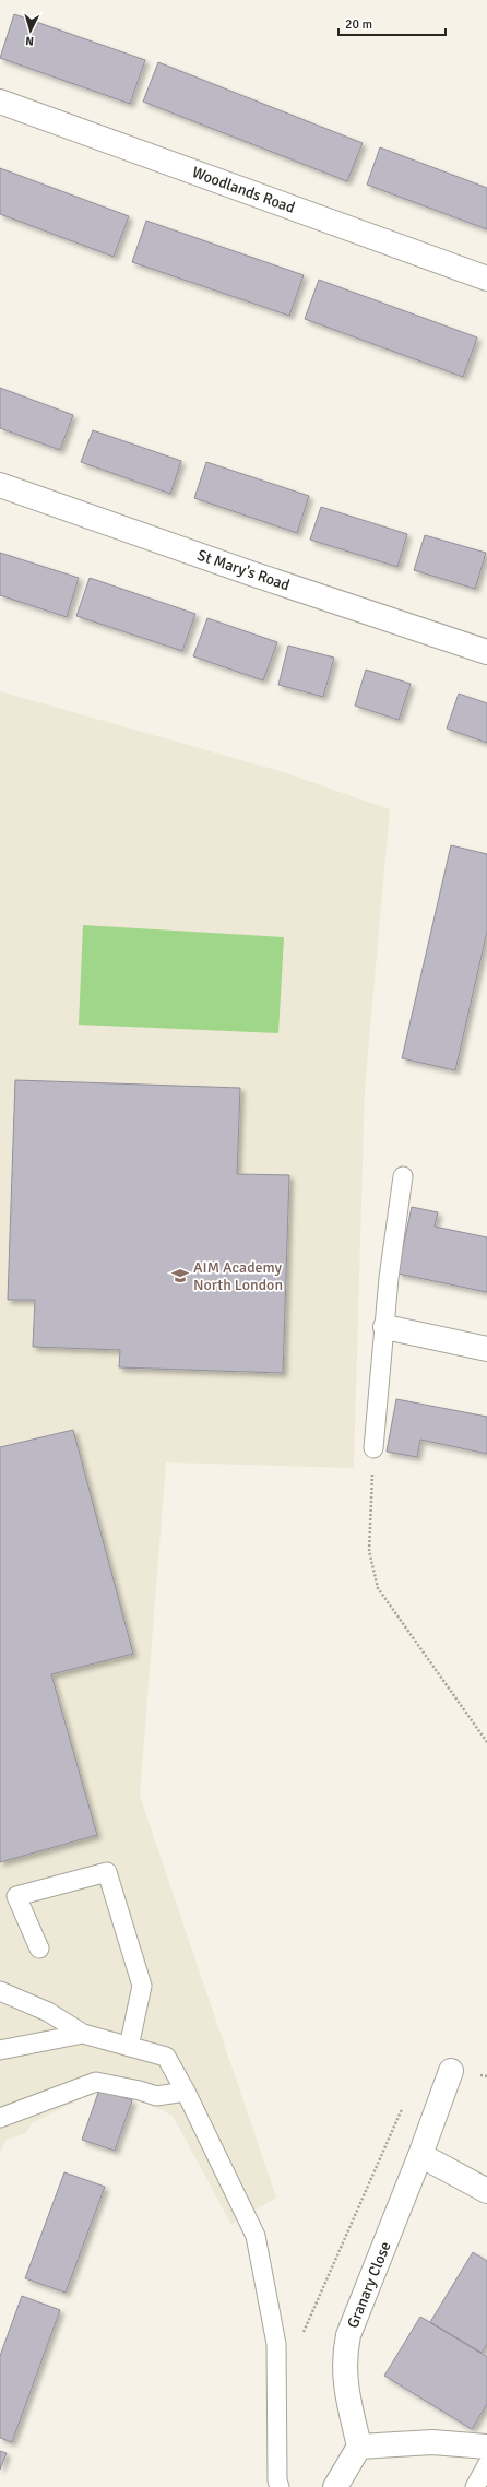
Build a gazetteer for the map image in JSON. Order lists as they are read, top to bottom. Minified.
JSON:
{"streets":{"street":["Woodlands Road","St Mary's Road","Granary Close"]},"places":{"school or university":["AIM Academy North London"]},"scale_bar":"20 m","north":"bottom"}
